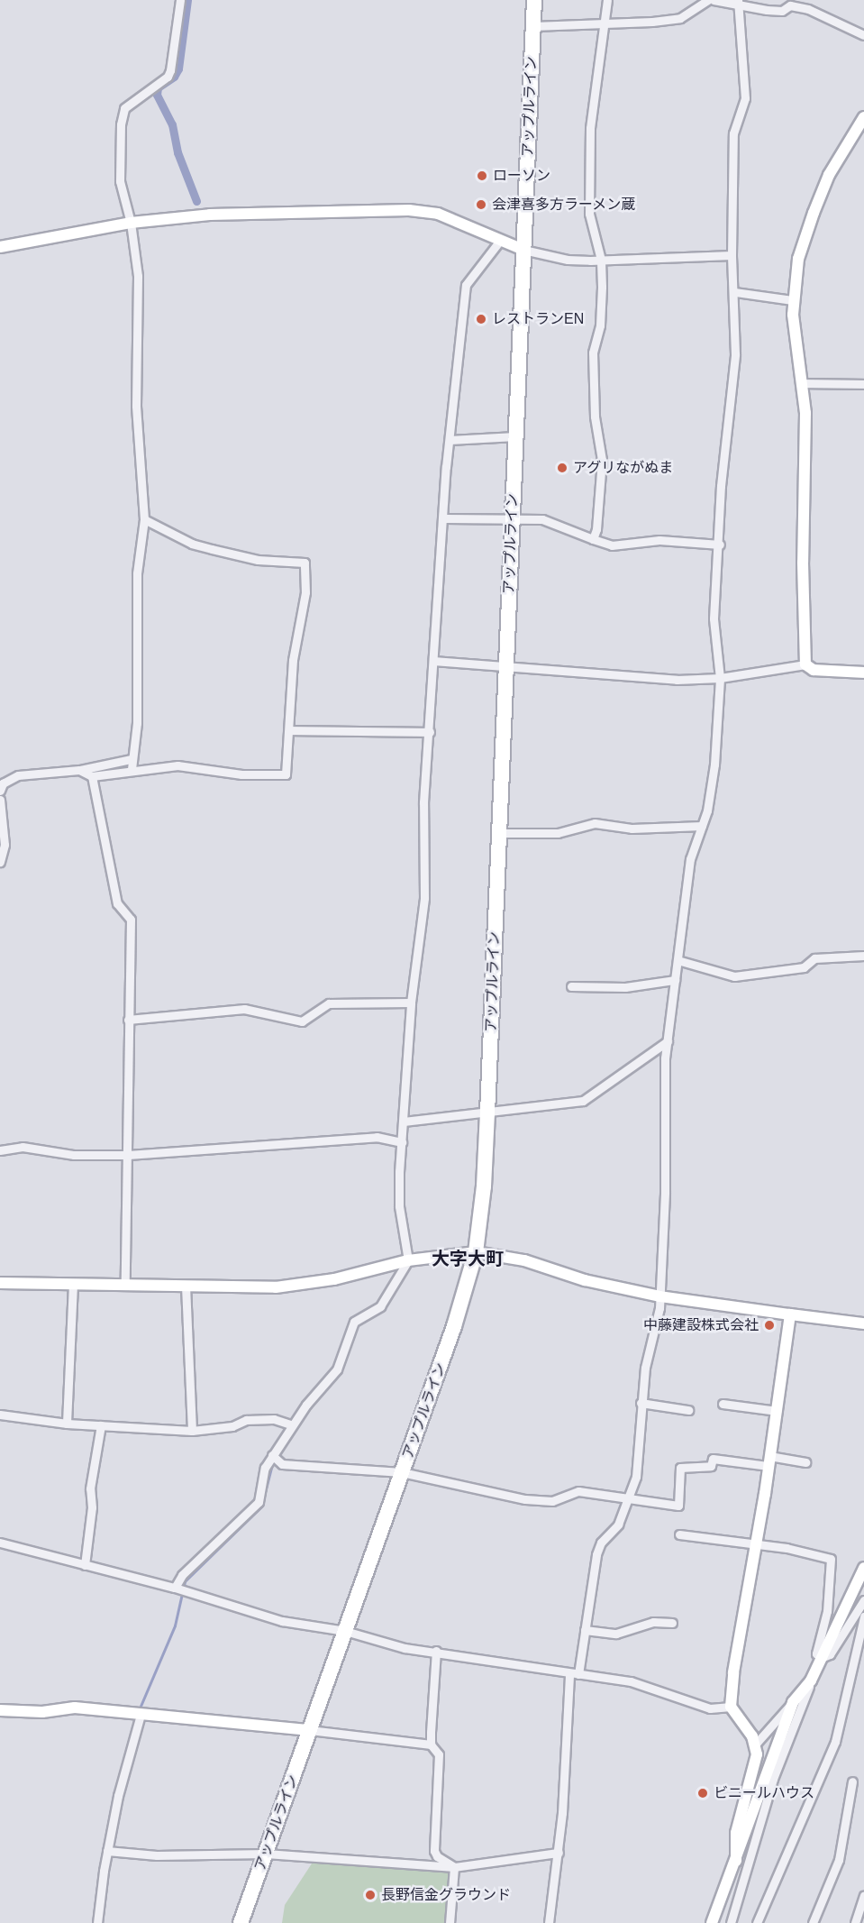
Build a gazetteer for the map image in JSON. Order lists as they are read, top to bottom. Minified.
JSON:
{"streets":{"highway":["アップルライン"]},"districts":["大字大町"],"places":["ローソン","会津喜多方ラーメン蔵","レストランEN","アグリながぬま","中藤建設株式会社","ビニールハウス","長野信金グラウンド"]}
